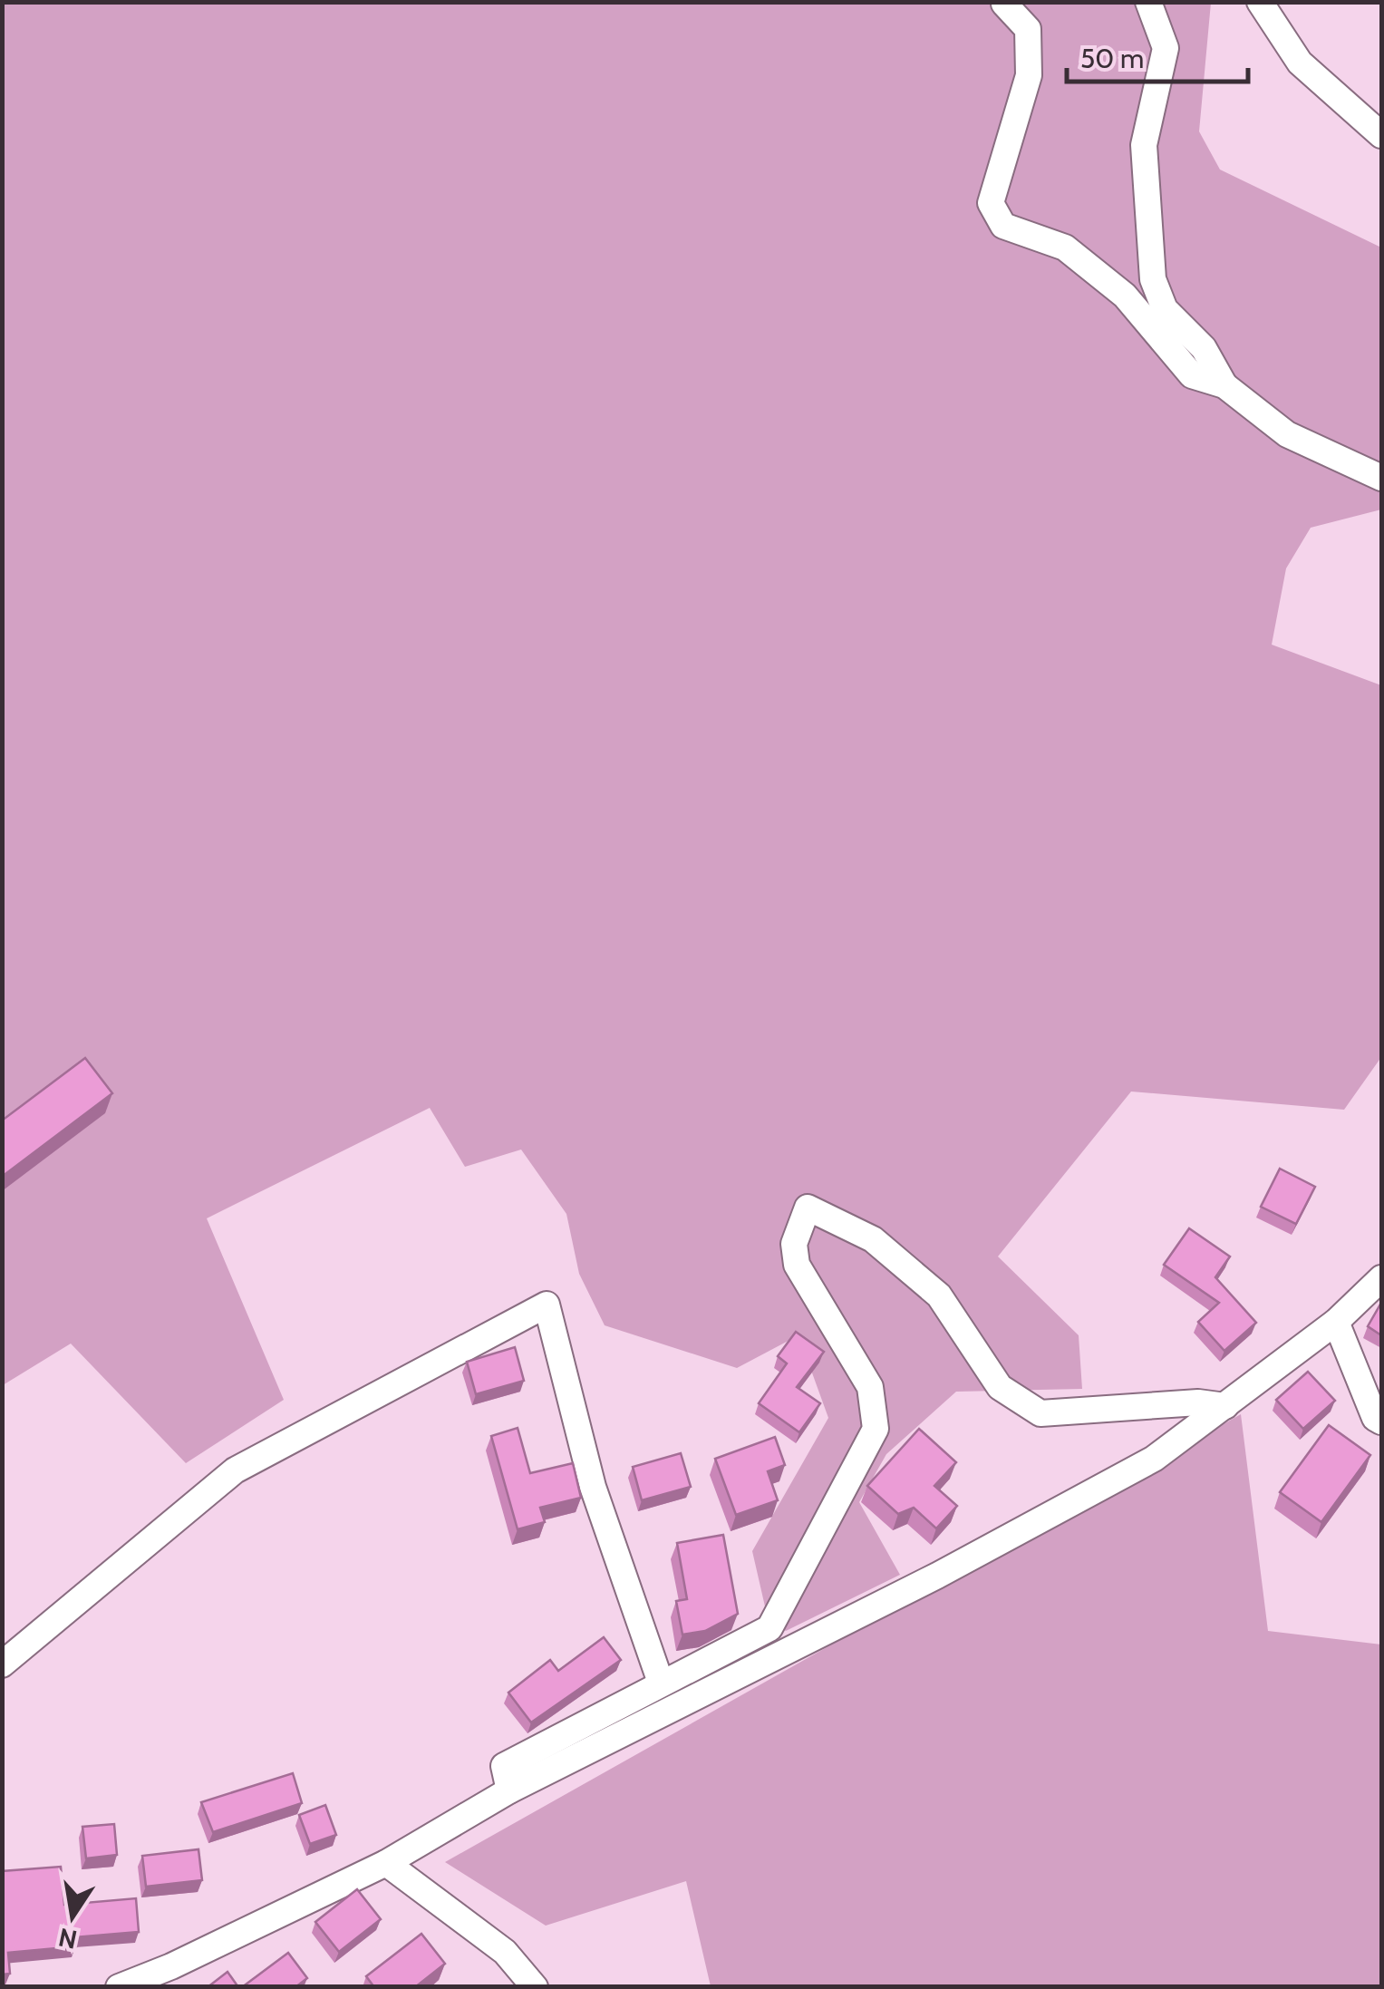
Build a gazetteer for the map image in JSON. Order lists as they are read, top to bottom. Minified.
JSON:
{"scale_bar":"50 m","north":"bottom"}
